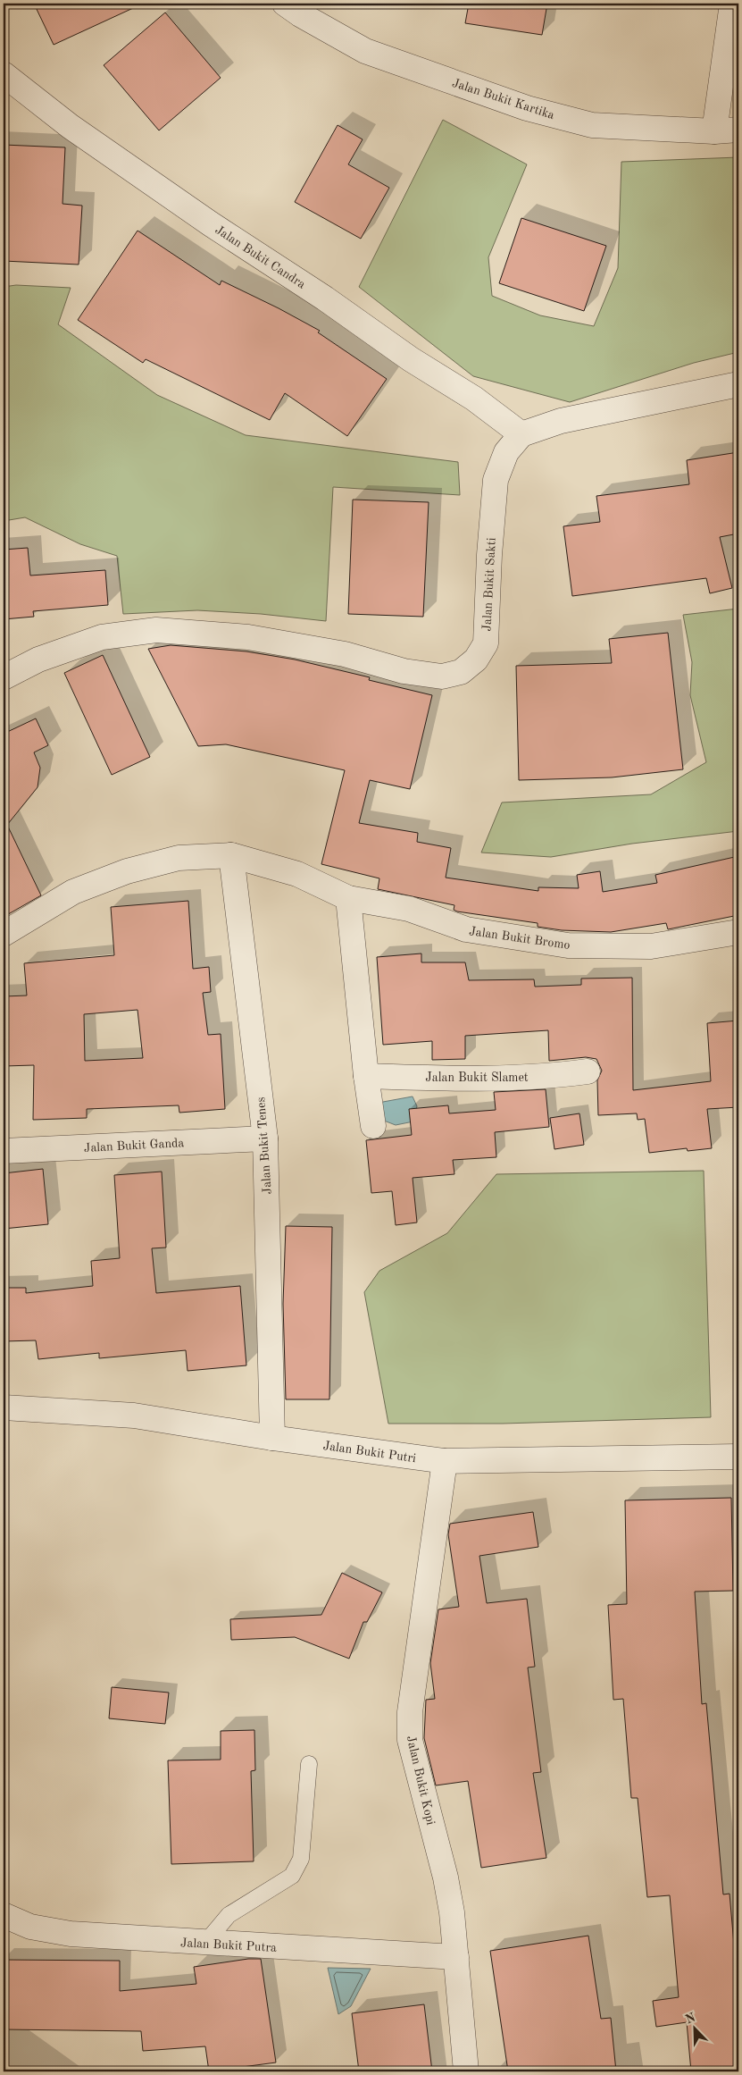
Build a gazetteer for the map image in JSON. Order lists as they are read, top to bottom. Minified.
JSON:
{"streets":{"street":["Jalan Bukit Kartika","Jalan Bukit Candra","Jalan Bukit Sakti","Jalan Bukit Bromo","Jalan Bukit Slamet","Jalan Bukit Ganda","Jalan Bukit Tenes","Jalan Bukit Putri","Jalan Bukit Kopi","Jalan Bukit Putra"]},"crossings":[["Jalan Bukit Candra","Jalan Bukit Sakti"],["Jalan Bukit Bromo","Jalan Bukit Tenes"],["Jalan Bukit Ganda","Jalan Bukit Tenes"],["Jalan Bukit Tenes","Jalan Bukit Putri"],["Jalan Bukit Putri","Jalan Bukit Kopi"],["Jalan Bukit Kopi","Jalan Bukit Putra"]],"north":"top left"}
